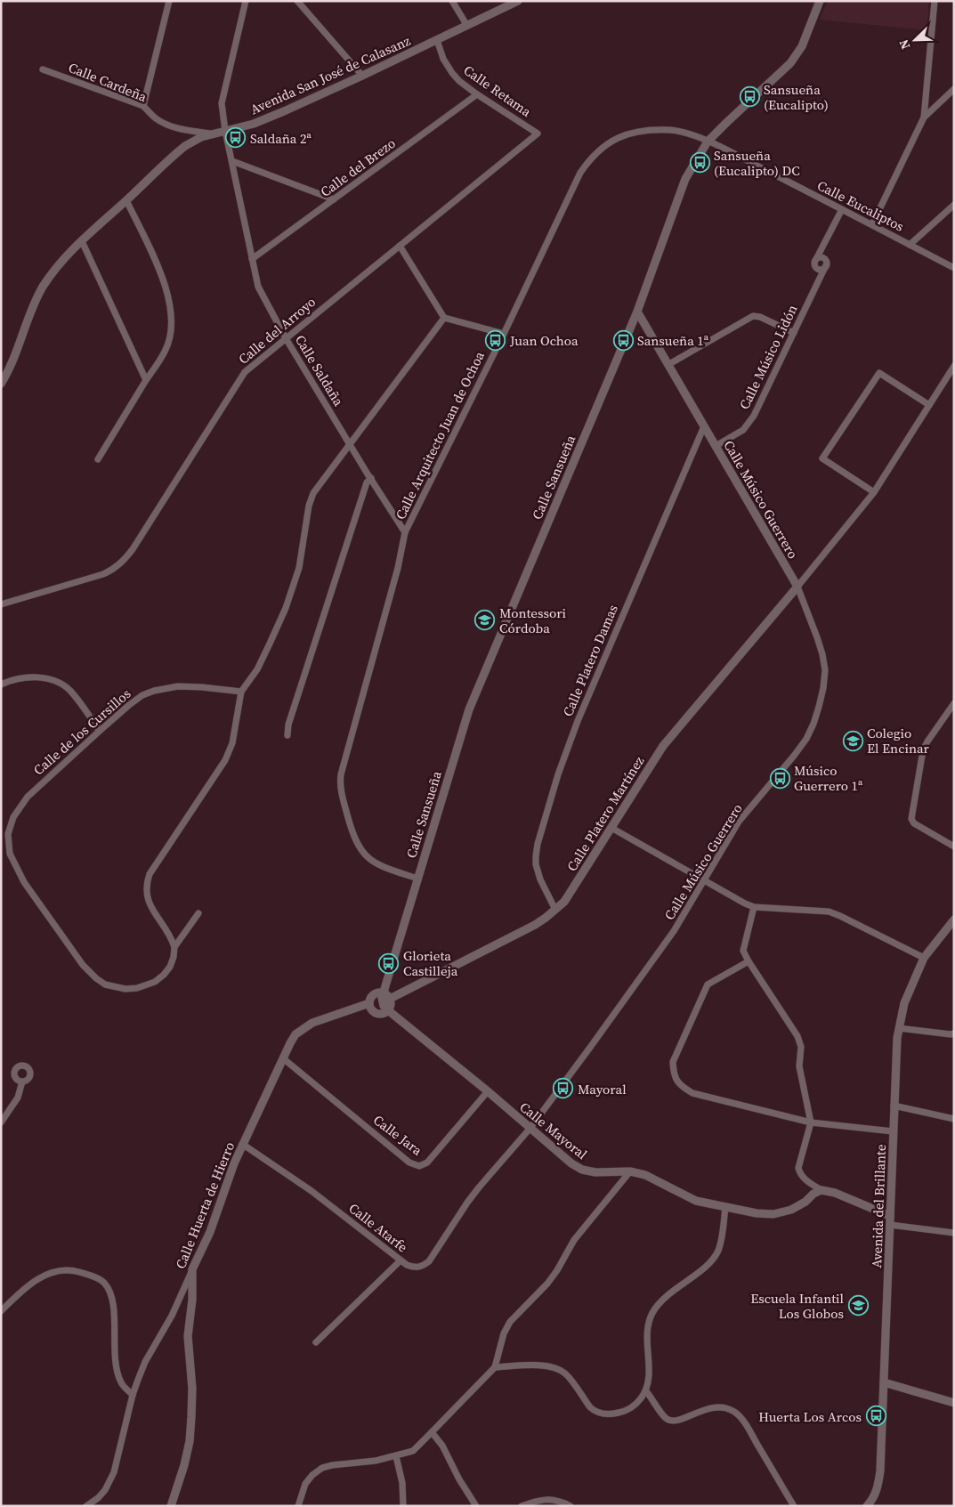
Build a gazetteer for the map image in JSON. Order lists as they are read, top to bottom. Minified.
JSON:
{"streets":{"street":["Avenida San José de Calasanz","Calle Cardeña","Calle Retama","Calle del Brezo","Calle Eucaliptos","Calle del Arroyo","Calle Músico Lidón","Calle Saldaña","Calle Arquitecto Juan de Ochoa","Calle Sansueña","Calle Músico Guerrero","Calle Platero Damas","Calle de los Cursillos","Calle Platero Martínez","Calle Mayoral","Calle Jara","Calle Huerta de Hierro","Avenida del Brillante","Calle Atarfe"]},"crossings":[["Avenida San José de Calasanz","Calle Cardeña"],["Avenida San José de Calasanz","Calle Retama"],["Avenida San José de Calasanz","Calle Saldaña"],["Calle Retama","Calle del Brezo"],["Calle Retama","Calle del Arroyo"],["Calle del Brezo","Calle Saldaña"],["Calle Eucaliptos","Calle Músico Lidón"],["Calle Eucaliptos","Calle Arquitecto Juan de Ochoa"],["Calle Eucaliptos","Calle Sansueña"],["Calle del Arroyo","Calle Saldaña"],["Calle Músico Lidón","Calle Músico Guerrero"],["Calle Saldaña","Calle Arquitecto Juan de Ochoa"],["Calle Arquitecto Juan de Ochoa","Calle Sansueña"],["Calle Sansueña","Calle Músico Guerrero"],["Calle Sansueña","Calle Platero Martínez"],["Calle Sansueña","Calle Mayoral"],["Calle Sansueña","Calle Huerta de Hierro"],["Calle Músico Guerrero","Calle Platero Damas"],["Calle Músico Guerrero","Calle Platero Martínez"],["Calle Músico Guerrero","Calle Mayoral"],["Calle Músico Guerrero","Calle Atarfe"],["Calle Platero Damas","Calle Platero Martínez"],["Calle Platero Martínez","Calle Mayoral"],["Calle Platero Martínez","Calle Huerta de Hierro"],["Calle Mayoral","Calle Jara"],["Calle Mayoral","Calle Huerta de Hierro"],["Calle Mayoral","Calle Atarfe"],["Calle Jara","Calle Huerta de Hierro"],["Calle Huerta de Hierro","Calle Atarfe"]],"places":{"bus stop":["Sansueña (Eucalipto)","Saldaña 2ª","Sansueña (Eucalipto) DC","Juan Ochoa","Sansueña 1ª","Músico Guerrero 1ª","Glorieta Castilleja","Mayoral","Huerta Los Arcos"],"school or university":["Montessori Córdoba","Colegio El Encinar","Escuela Infantil Los Globos"]},"north":"bottom left"}
